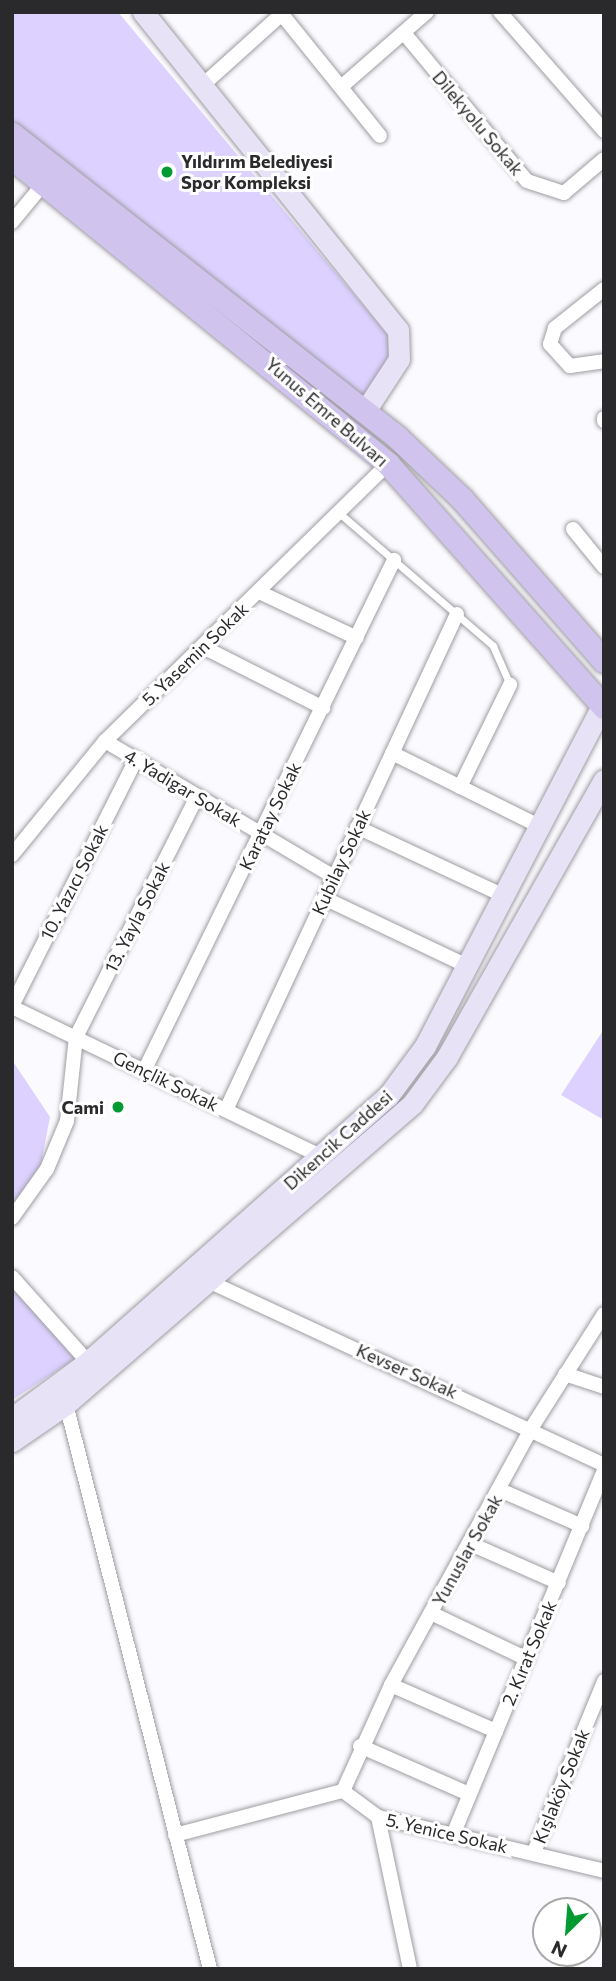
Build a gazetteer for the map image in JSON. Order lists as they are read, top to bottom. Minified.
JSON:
{"streets":{"main road":["Yunus Emre Bulvarı","Dikencik Caddesi"],"street":["Dilekyolu Sokak","5. Yasemin Sokak","4. Yadigar Sokak","Karatay Sokak","Kubilay Sokak","10. Yazıcı Sokak","13. Yayla Sokak","Gençlik Sokak","Kevser Sokak","Yunuslar Sokak","2. Kırat Sokak","Kışlaköy Sokak","5. Yenice Sokak"]},"crossings":[["Yunus Emre Bulvarı","5. Yasemin Sokak"],["Yunus Emre Bulvarı","Dikencik Caddesi"],["5. Yasemin Sokak","4. Yadigar Sokak"],["4. Yadigar Sokak","Karatay Sokak"],["4. Yadigar Sokak","Kubilay Sokak"],["4. Yadigar Sokak","10. Yazıcı Sokak"],["4. Yadigar Sokak","13. Yayla Sokak"],["Karatay Sokak","Gençlik Sokak"],["Kubilay Sokak","Gençlik Sokak"],["10. Yazıcı Sokak","Gençlik Sokak"],["13. Yayla Sokak","Gençlik Sokak"],["Gençlik Sokak","Dikencik Caddesi"],["Dikencik Caddesi","Kevser Sokak"],["Kevser Sokak","Yunuslar Sokak"],["Yunuslar Sokak","5. Yenice Sokak"],["2. Kırat Sokak","5. Yenice Sokak"],["Kışlaköy Sokak","5. Yenice Sokak"]],"places":["Yıldırım Belediyesi Spor Kompleksi","Cami"],"north":"bottom left"}
